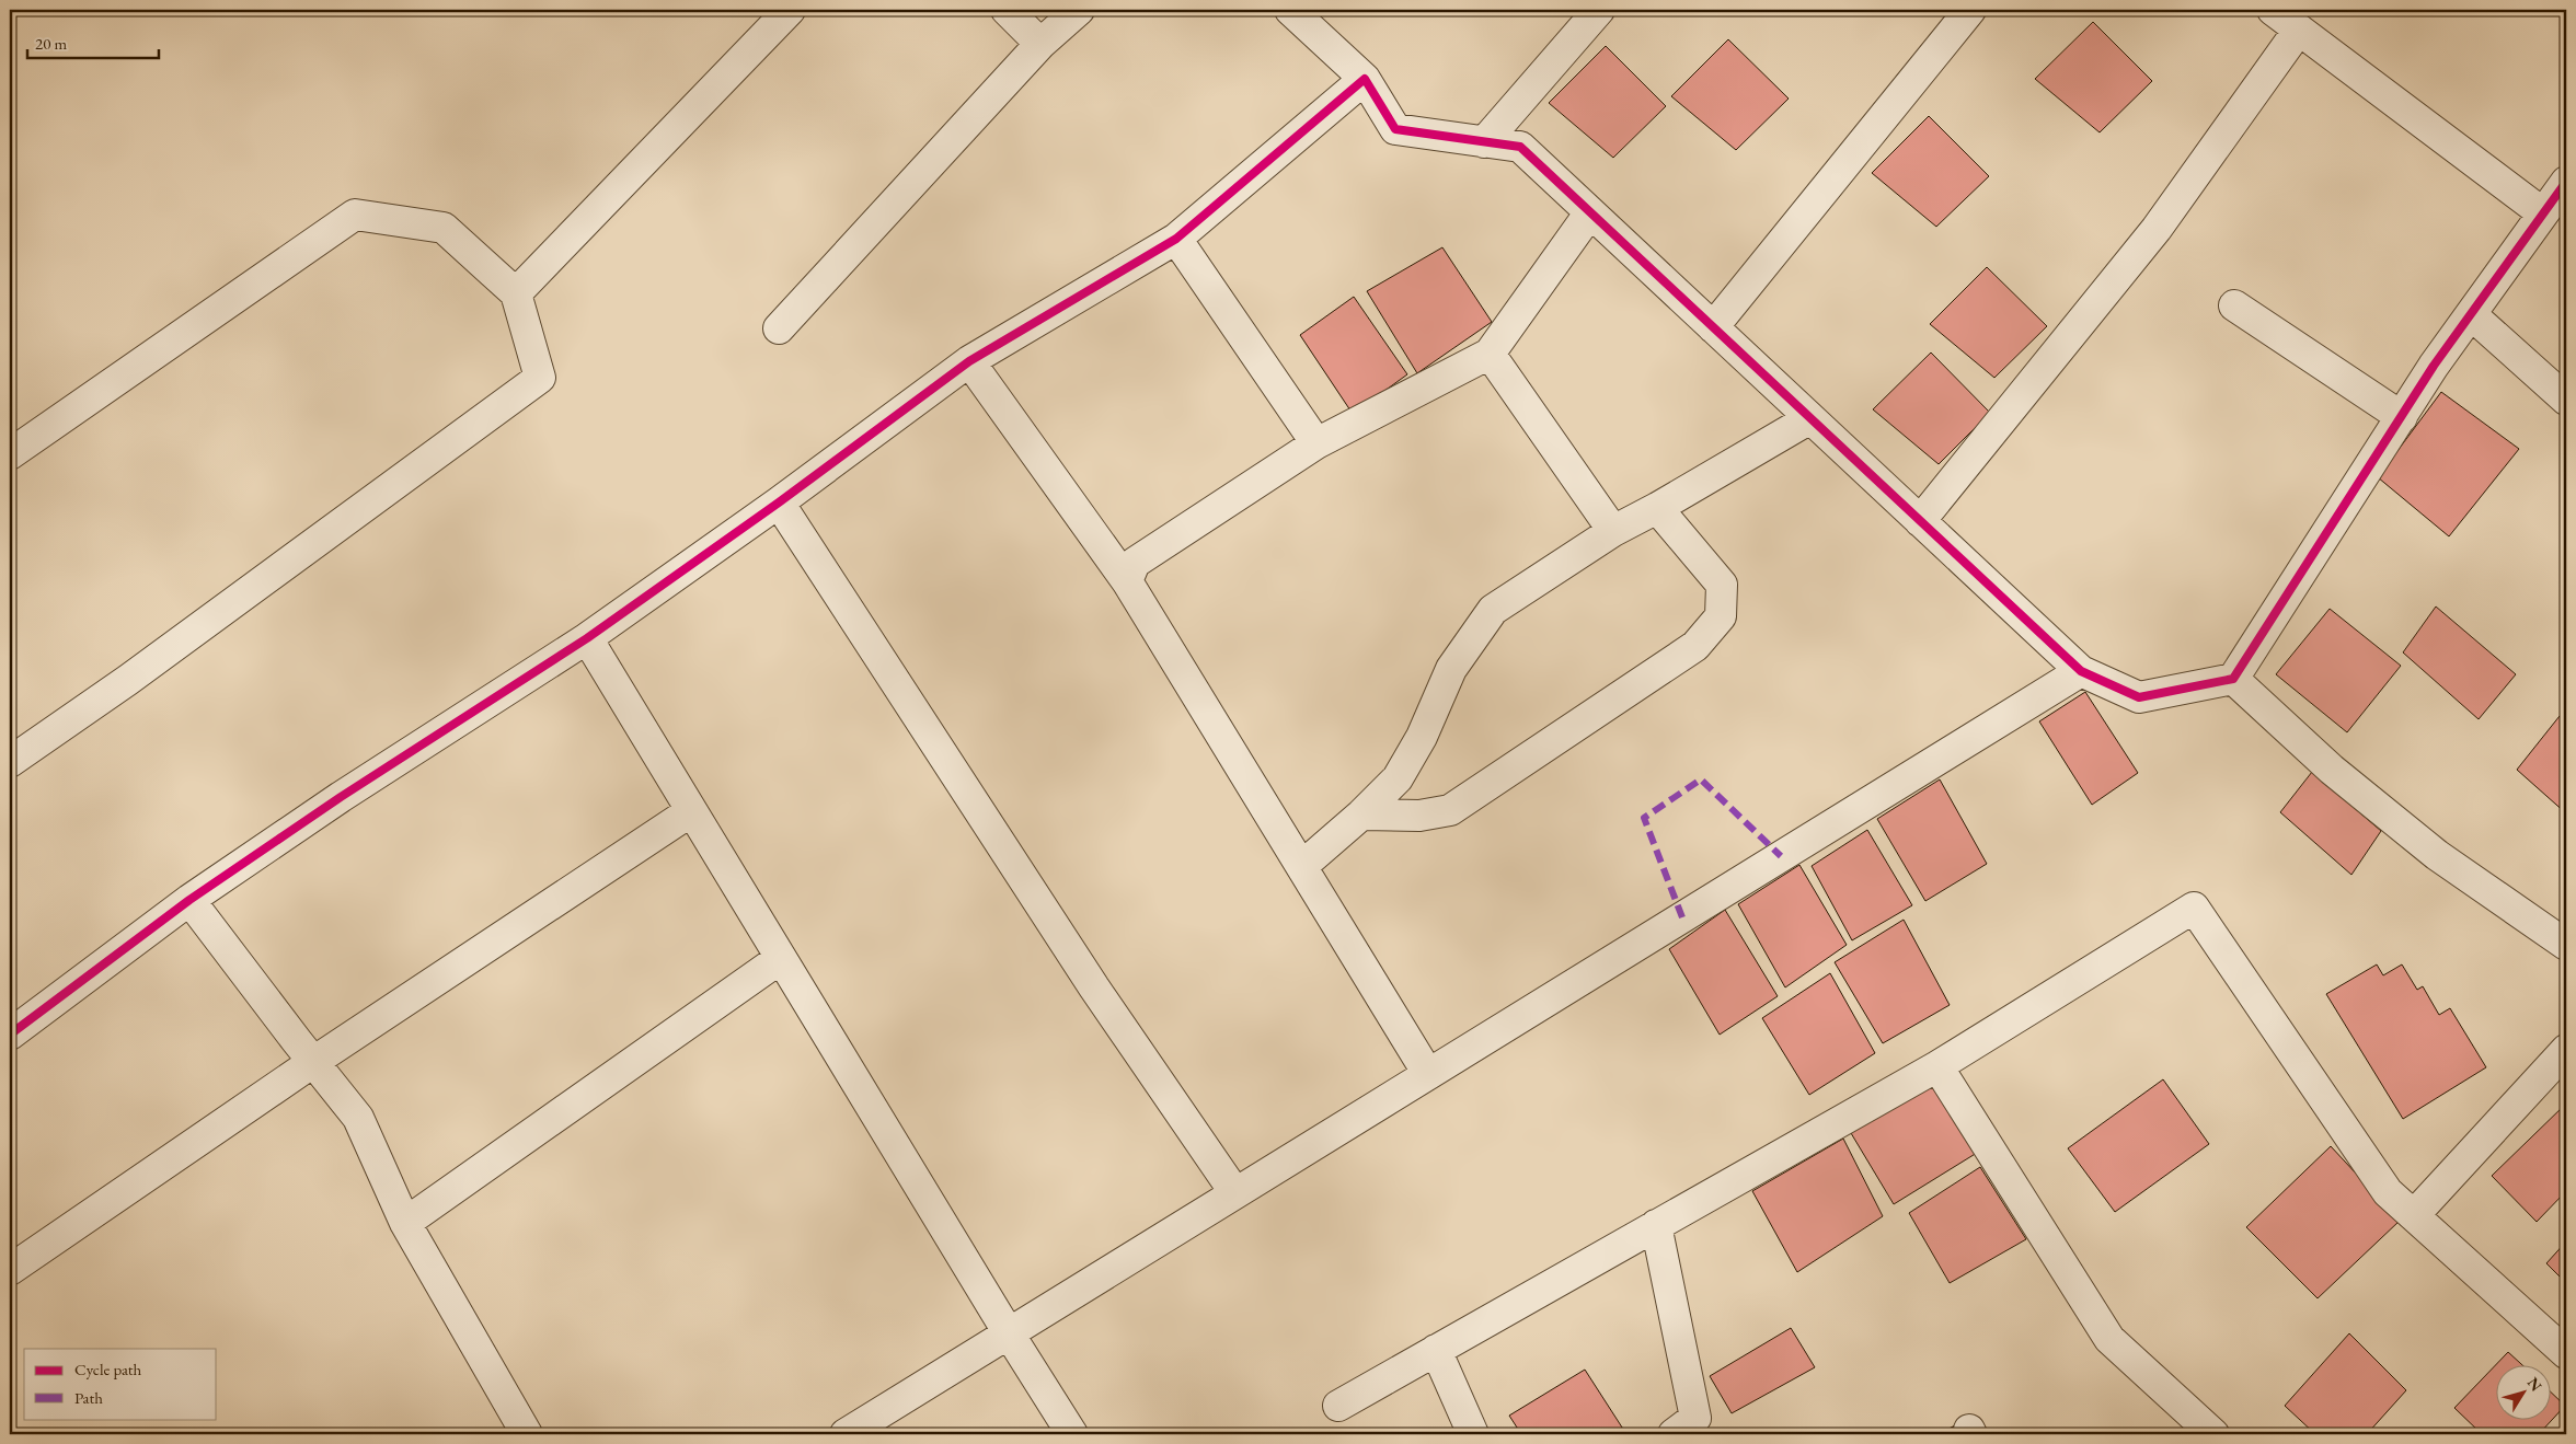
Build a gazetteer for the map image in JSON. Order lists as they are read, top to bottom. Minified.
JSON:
{"legend":["Cycle path","Path"],"scale_bar":"20 m","north":"top right"}
